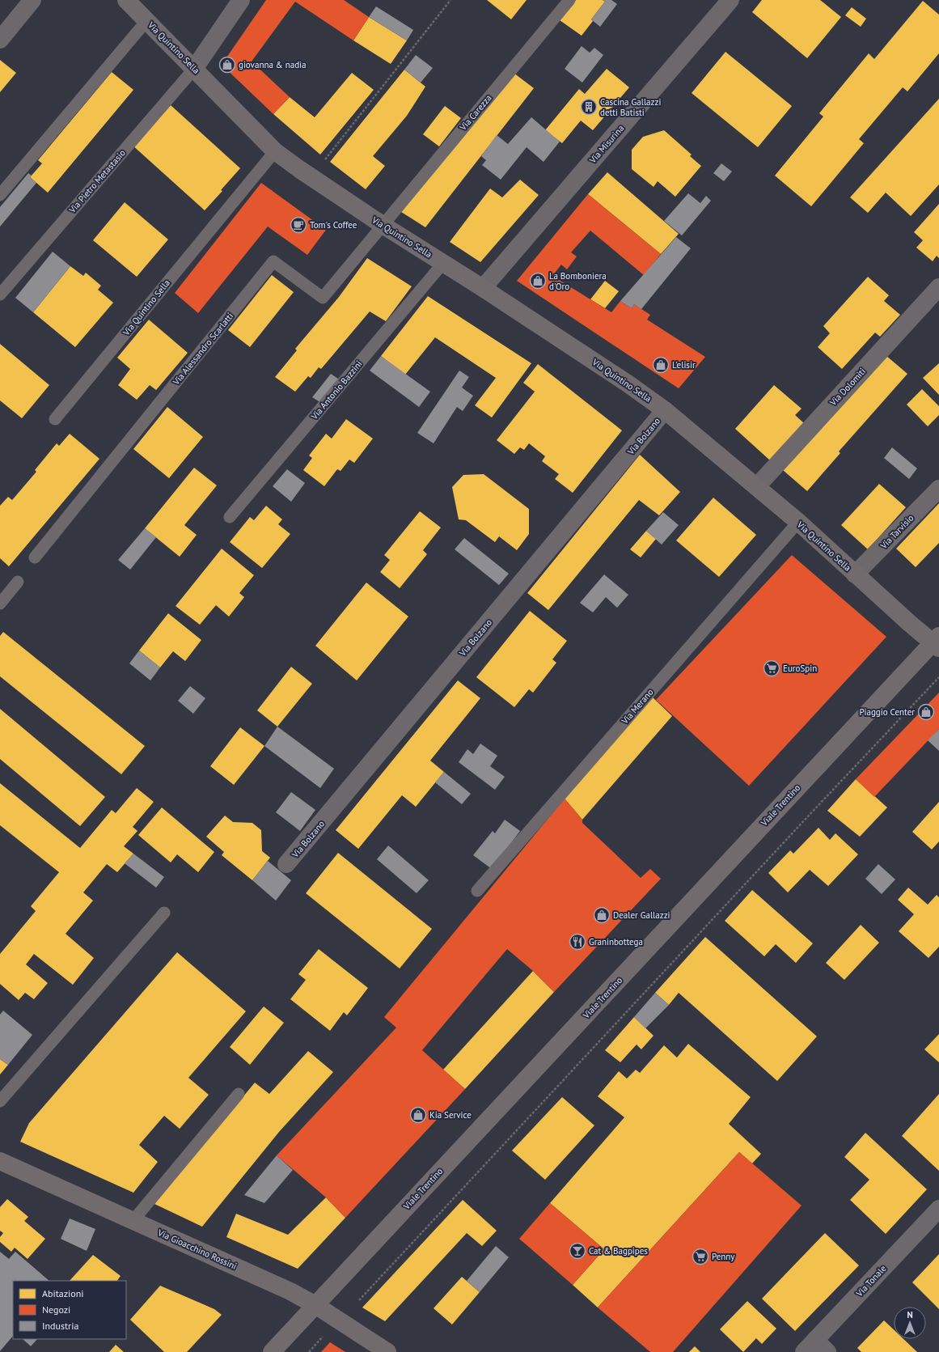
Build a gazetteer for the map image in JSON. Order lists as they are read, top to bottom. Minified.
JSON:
{"streets":{"street":["Via Quintino Sella","Via Misurina","Via Dolomiti","Via Bolzano","Via Tarvisio","Viale Trentino","Via Gioacchino Rossini","Via Tonale"],"lane":["Via Carezza","Via Pietro Metastasio","Via Alessandro Scarlatti","Via Antonio Bazzini","Via Merano"]},"crossings":[["Via Quintino Sella","Via Carezza"],["Via Quintino Sella","Via Misurina"],["Via Quintino Sella","Via Pietro Metastasio"],["Via Quintino Sella","Via Alessandro Scarlatti"],["Via Quintino Sella","Via Dolomiti"],["Via Quintino Sella","Via Antonio Bazzini"],["Via Quintino Sella","Via Bolzano"],["Via Quintino Sella","Via Tarvisio"],["Via Quintino Sella","Via Merano"],["Via Quintino Sella","Viale Trentino"],["Via Carezza","Via Alessandro Scarlatti"],["Viale Trentino","Via Gioacchino Rossini"]],"places":{"shop":["giovanna & nadia","La Bomboniera d'Oro","L'elisir","Piaggio Center","Dealer Gallazzi","Kia Service"],"building":["Cascina Gallazzi detti Batisti"],"cafe":["Tom's Coffee"],"supermarket":["EuroSpin","Penny"],"restaurant":["Graninbottega"],"bar":["Cat & Bagpipes"]},"legend":["Abitazioni","Negozi","Industria"],"north":"top"}
